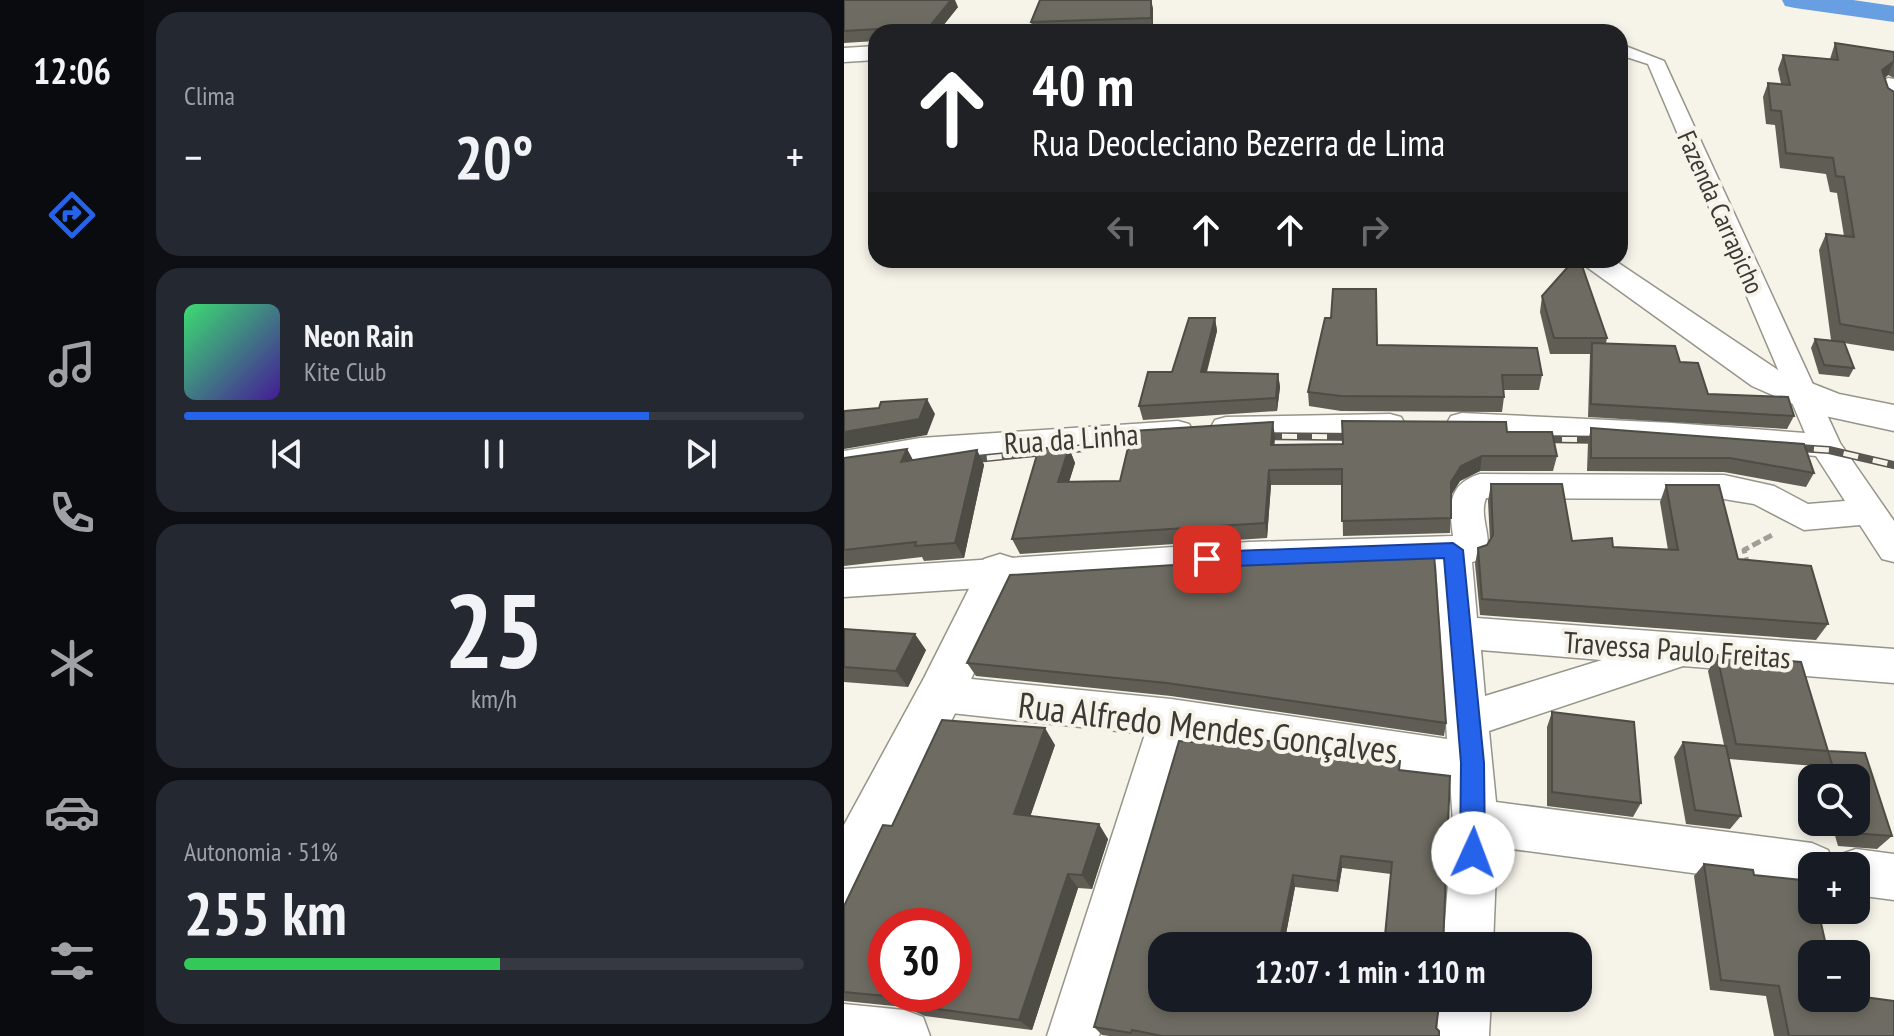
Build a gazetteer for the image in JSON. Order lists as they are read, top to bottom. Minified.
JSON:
{"streets":{"street":["Fazenda Carrapicho","Rua da Linha","Travessa Paulo Freitas","Rua Alfredo Mendes Gonçalves"]},"crossings":[["Fazenda Carrapicho","Rua da Linha"]],"page":{"tabs":"12:06","tile":["Clima",["25","km/h"],["Autonomia · 51%","255 km"]],"turn":["40 m","Rua Deocleciano Bezerra de Lima"],"heat":["−","20°","+"],"song":["Neon Rain","Kite Club"],"map_buttons":["+","−"],"limit":"30","trip":"12:07 · 1 min · 110 m"}}
